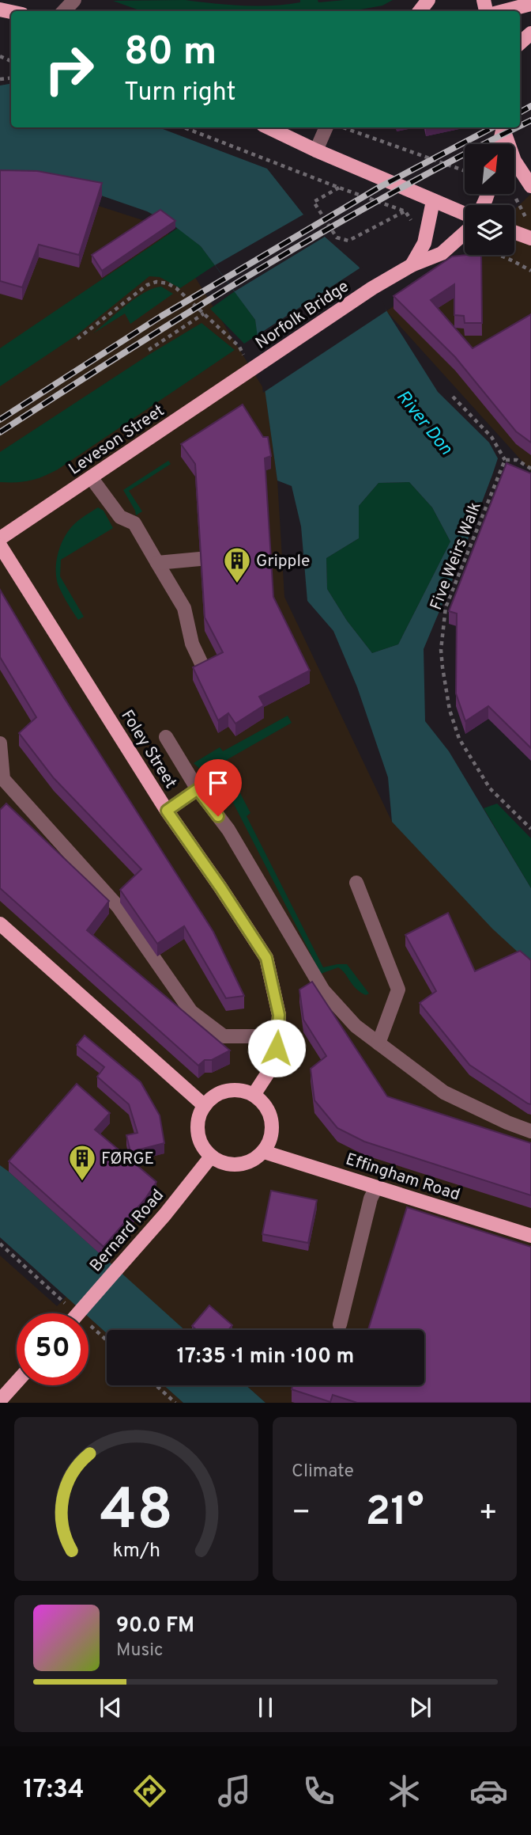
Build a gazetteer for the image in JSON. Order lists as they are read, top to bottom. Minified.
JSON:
{"streets":{"main road":["Norfolk Bridge","Leveson Street","Foley Street","Effingham Road","Bernard Road"],"path":["Five Weirs Walk"]},"crossings":[["Norfolk Bridge","Leveson Street"],["Foley Street","Effingham Road"],["Foley Street","Bernard Road"],["Effingham Road","Bernard Road"]],"water":["River Don"],"places":{"building":["Gripple","FØRGE"]},"north":"top right","page":{"turn":["80 m","Turn right"],"limit":"50","trip":"17:35 · 1 min · 100 m","tile":"Climate","heat":["−","21°","+"],"song":["90.0 FM","Music"],"tabs":"17:34","gauge":["48","km/h"]}}
